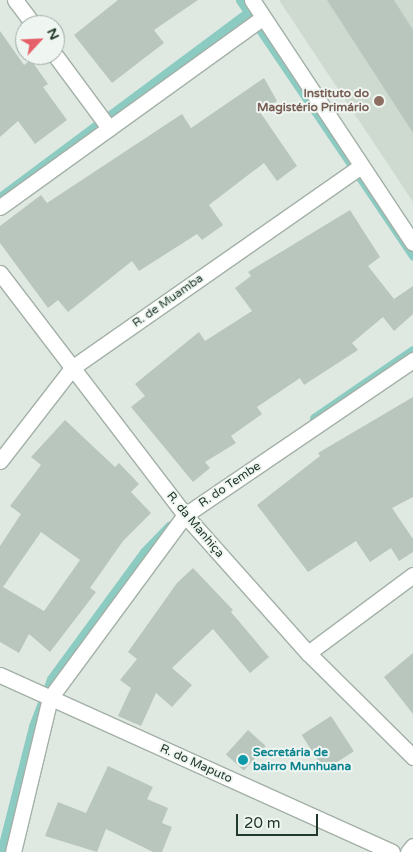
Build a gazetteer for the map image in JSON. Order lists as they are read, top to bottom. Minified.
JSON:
{"streets":{"street":["R. de Muamba","R. do Tembe","R. da Manhiça","R. do Maputo"]},"crossings":[["R. de Muamba","R. da Manhiça"],["R. do Tembe","R. da Manhiça"],["R. do Tembe","R. do Maputo"]],"places":["Instituto do Magistério Primário","Secretária de bairro Munhuana"],"scale_bar":"20 m","north":"top right"}
